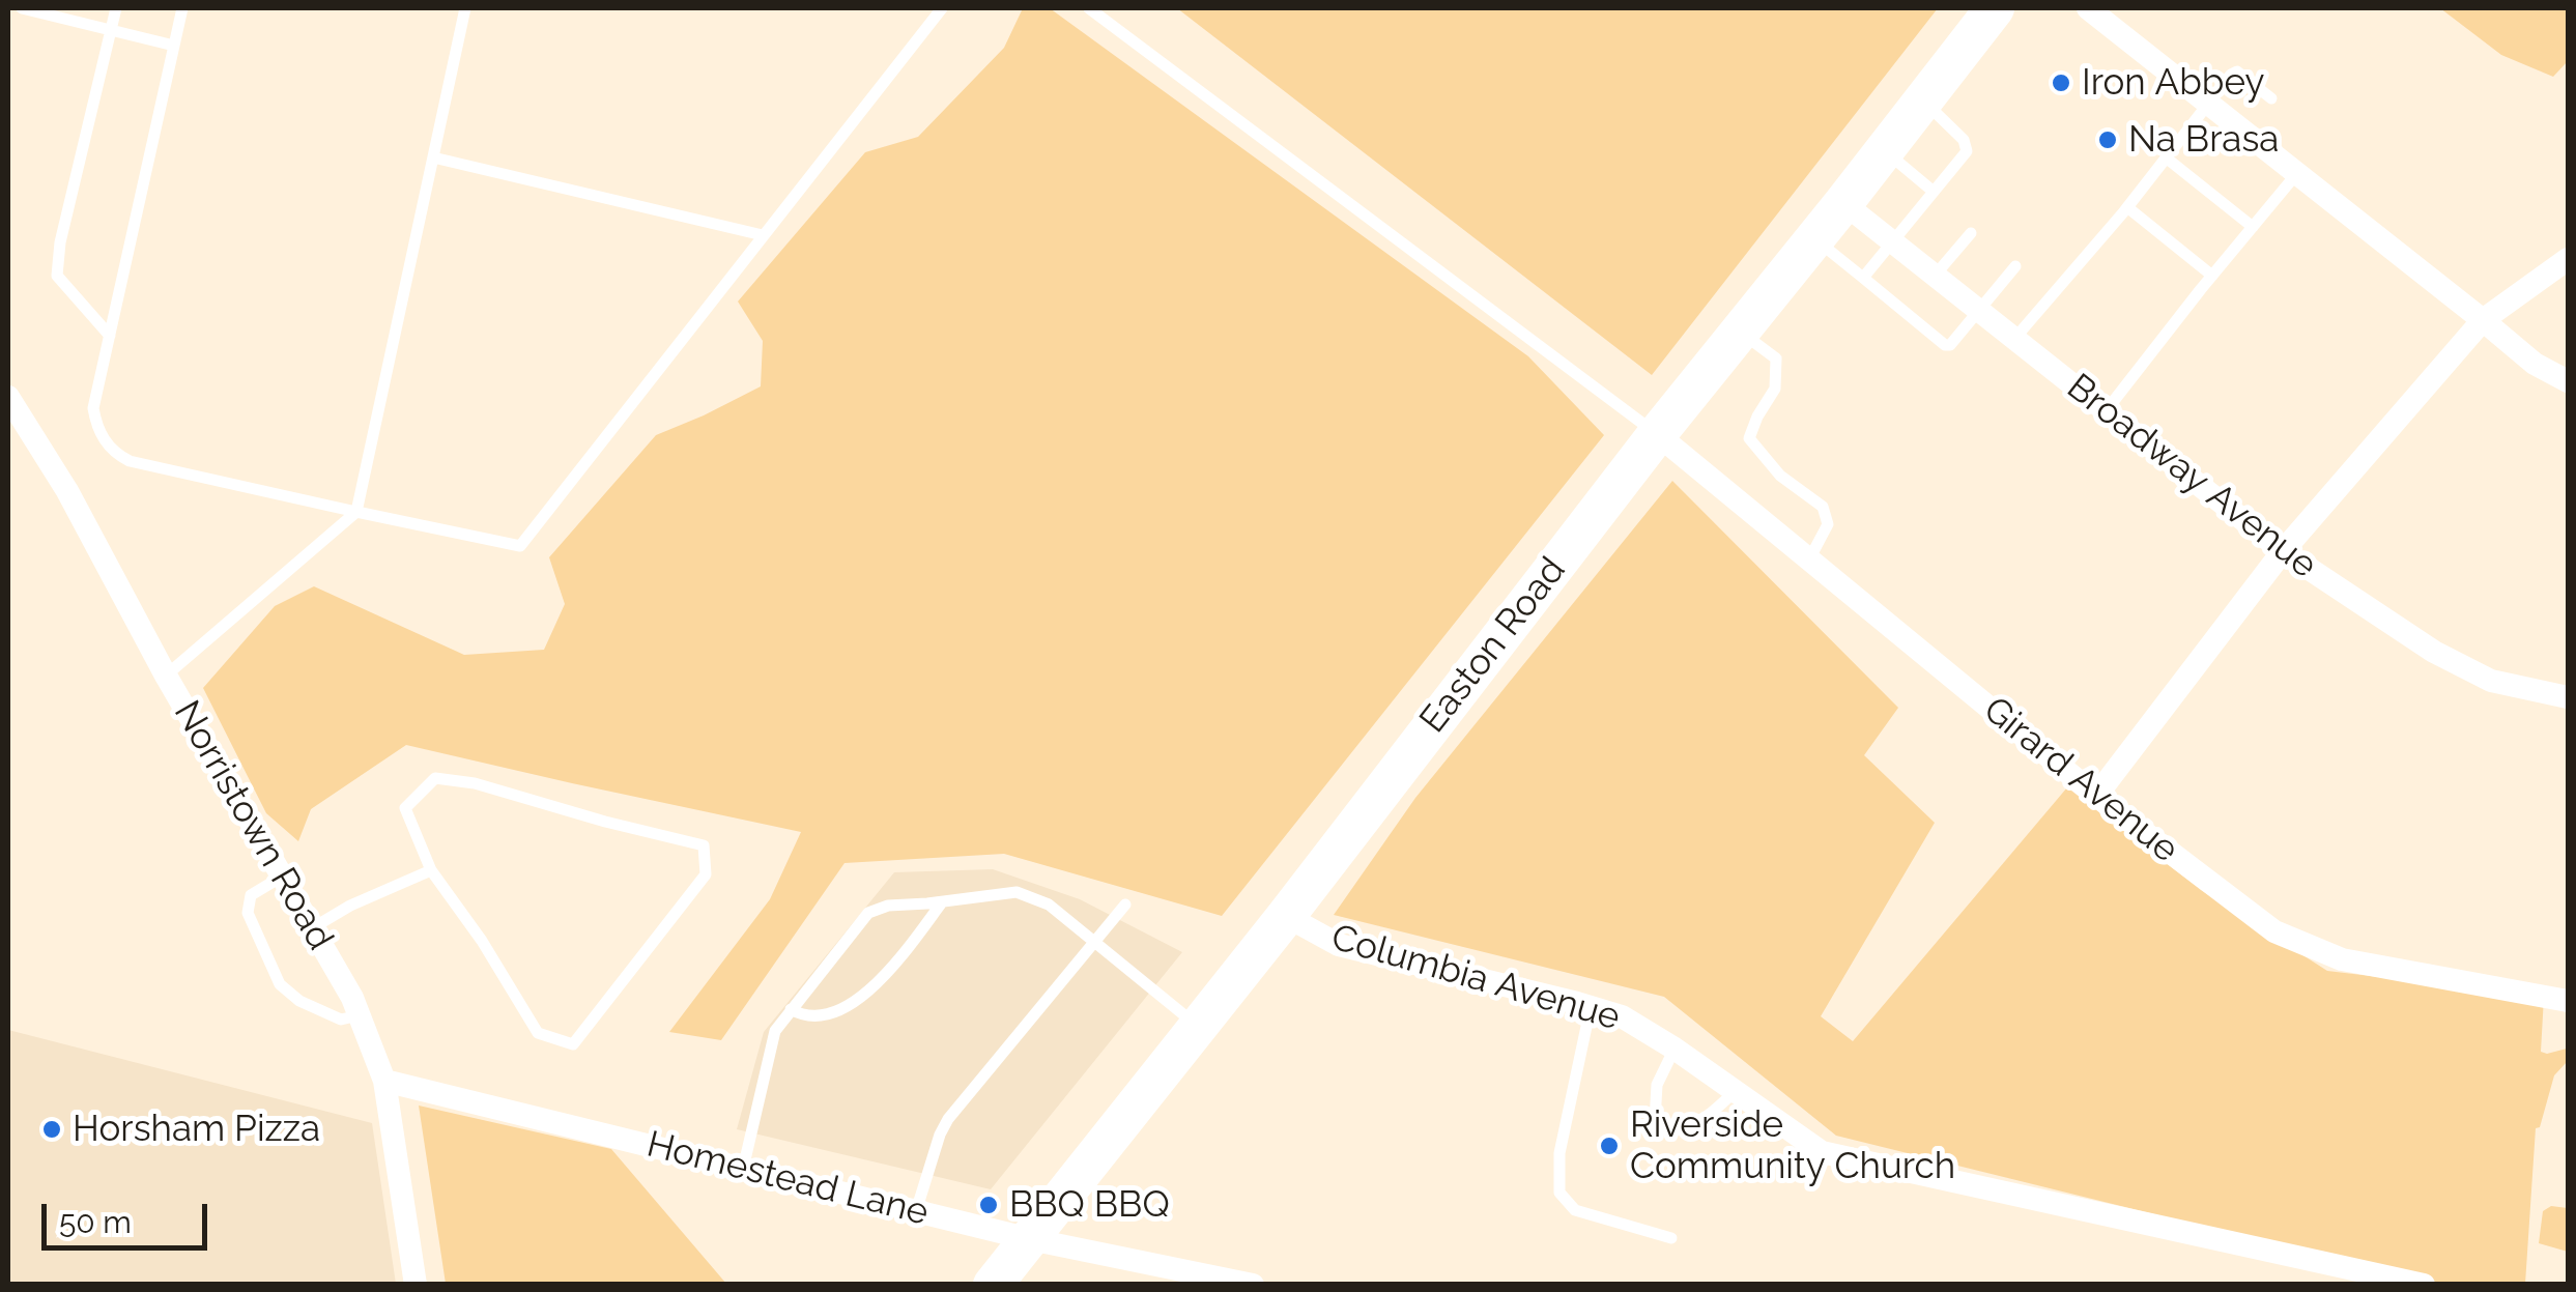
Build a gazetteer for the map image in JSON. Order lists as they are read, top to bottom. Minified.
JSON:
{"streets":{"highway":["Easton Road"],"street":["Broadway Avenue","Girard Avenue","Norristown Road","Columbia Avenue","Homestead Lane"]},"crossings":[["Broadway Avenue","Easton Road"],["Easton Road","Girard Avenue"],["Easton Road","Columbia Avenue"],["Easton Road","Homestead Lane"],["Norristown Road","Homestead Lane"]],"places":["Iron Abbey","Na Brasa","Horsham Pizza","Riverside Community Church","BBQ BBQ"],"scale_bar":"50 m"}
